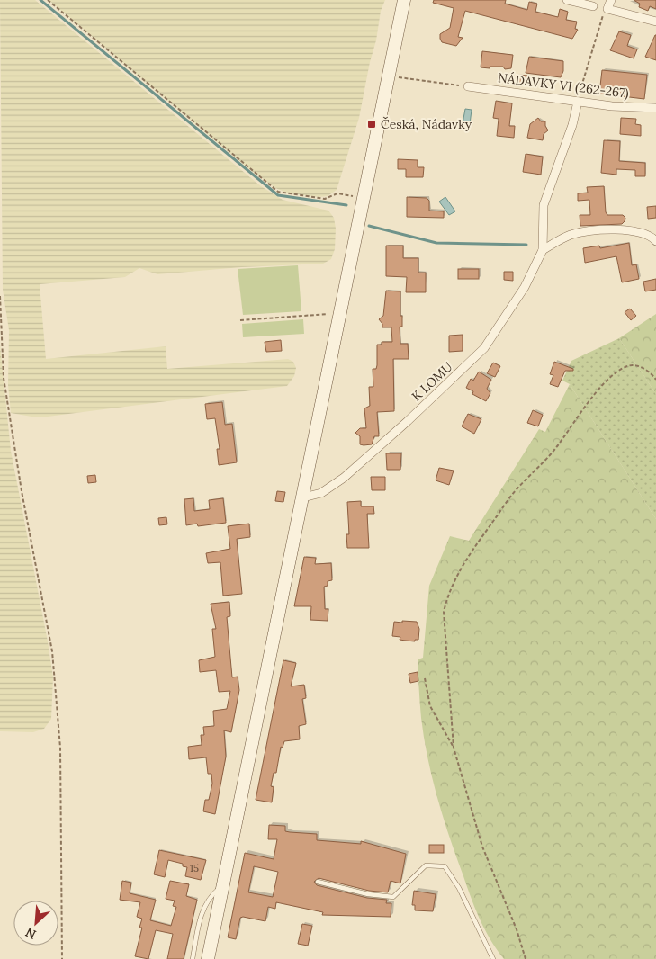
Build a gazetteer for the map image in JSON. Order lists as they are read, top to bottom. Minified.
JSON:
{"streets":{"street":["NÁDAVKY VI (262-267)","K LOMU"]},"crossings":[["NÁDAVKY VI (262-267)","K LOMU"]],"places":{"transit":["Česká, Nádavky"]},"house_numbers":["15"],"north":"bottom left"}
